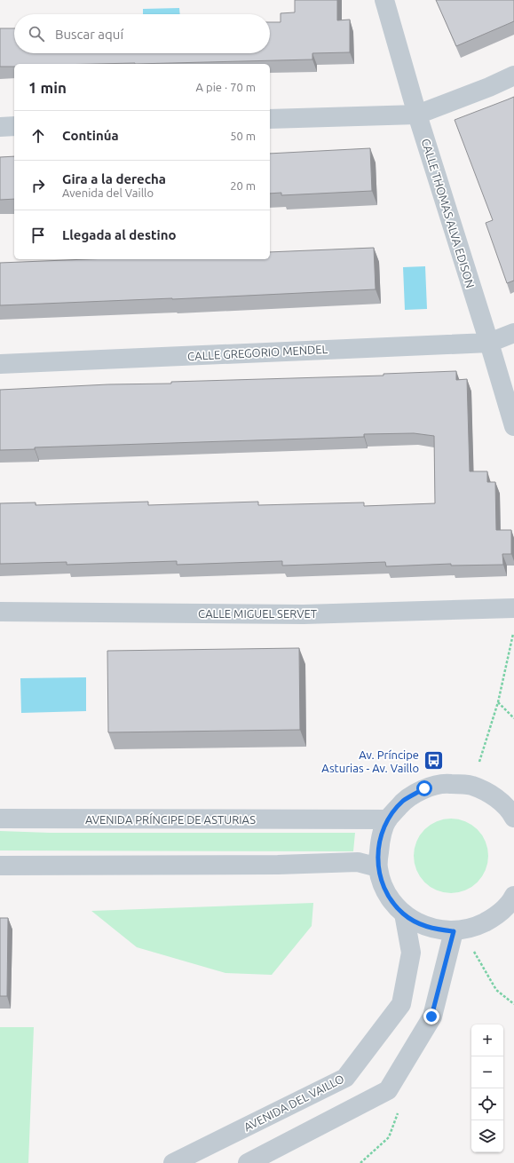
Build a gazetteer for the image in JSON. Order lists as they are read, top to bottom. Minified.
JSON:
{"streets":{"street":["CALLE THOMAS ALVA EDISON","CALLE GREGORIO MENDEL","CALLE MIGUEL SERVET","AVENIDA PRÍNCIPE DE ASTURIAS","AVENIDA DEL VAILLO"]},"crossings":[["CALLE THOMAS ALVA EDISON","CALLE GREGORIO MENDEL"]],"places":{"bus stop":["Av. Príncipe Asturias - Av. Vaillo"]},"page":{"search":"Buscar aquí","heading":["1 min","A pie · 70 m"],"list":[["Continúa","50 m"],["Gira a la derecha","Avenida del Vaillo","20 m"],"Llegada al destino"],"map_buttons":["+","−"]}}
